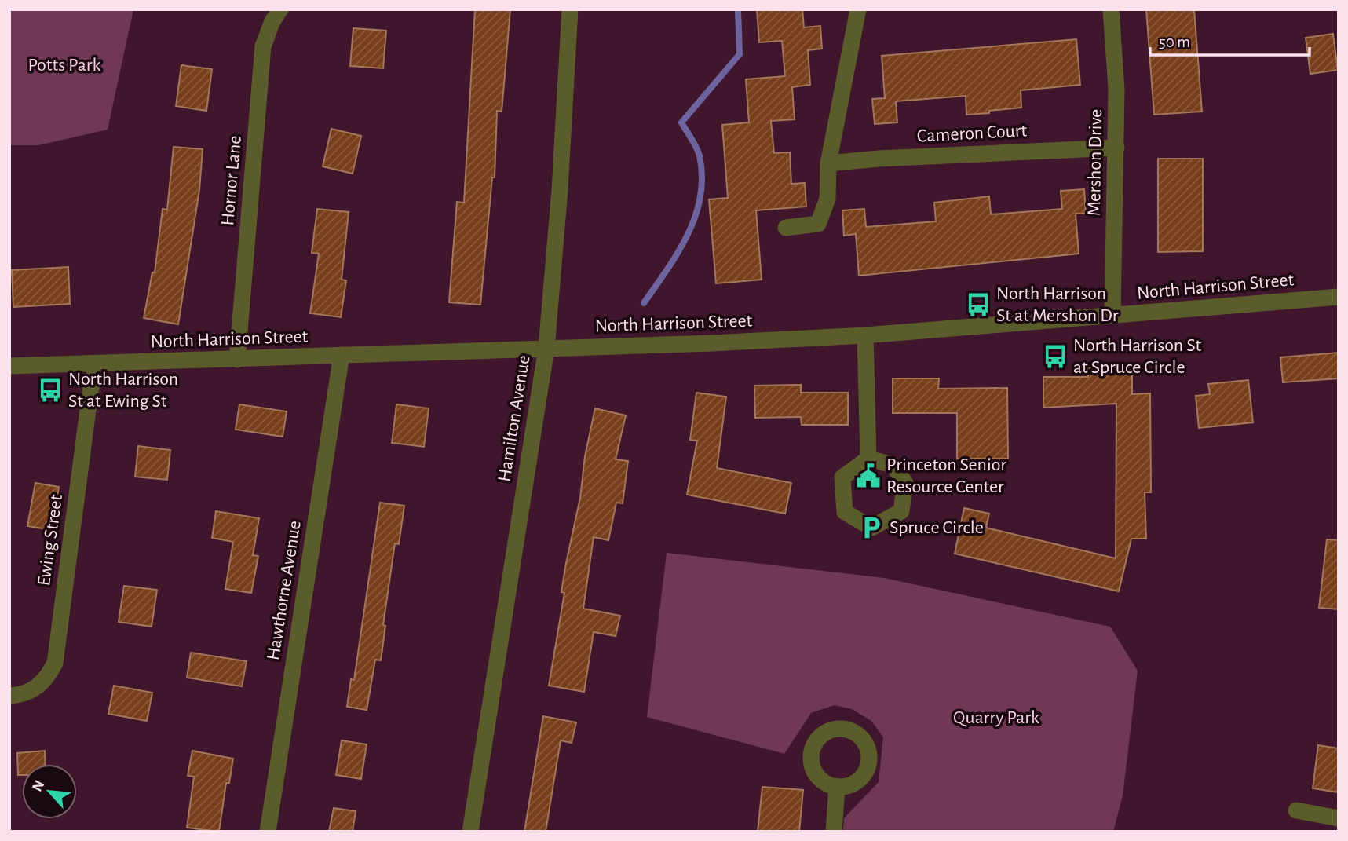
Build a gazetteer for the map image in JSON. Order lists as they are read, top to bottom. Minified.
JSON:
{"streets":{"street":["Cameron Court","Mershon Drive","Hornor Lane","North Harrison Street","Hamilton Avenue","Ewing Street","Hawthorne Avenue"]},"crossings":[["Cameron Court","Mershon Drive"],["Mershon Drive","North Harrison Street"],["Hornor Lane","North Harrison Street"],["North Harrison Street","Hamilton Avenue"],["North Harrison Street","Ewing Street"],["North Harrison Street","Hawthorne Avenue"]],"parks":["Potts Park","Quarry Park"],"places":{"bus stop":["North Harrison St at Mershon Dr","North Harrison St at Spruce Circle","North Harrison St at Ewing St"],"public building":["Princeton Senior Resource Center"],"parking":["Spruce Circle"]},"scale_bar":"50 m","north":"top left"}
